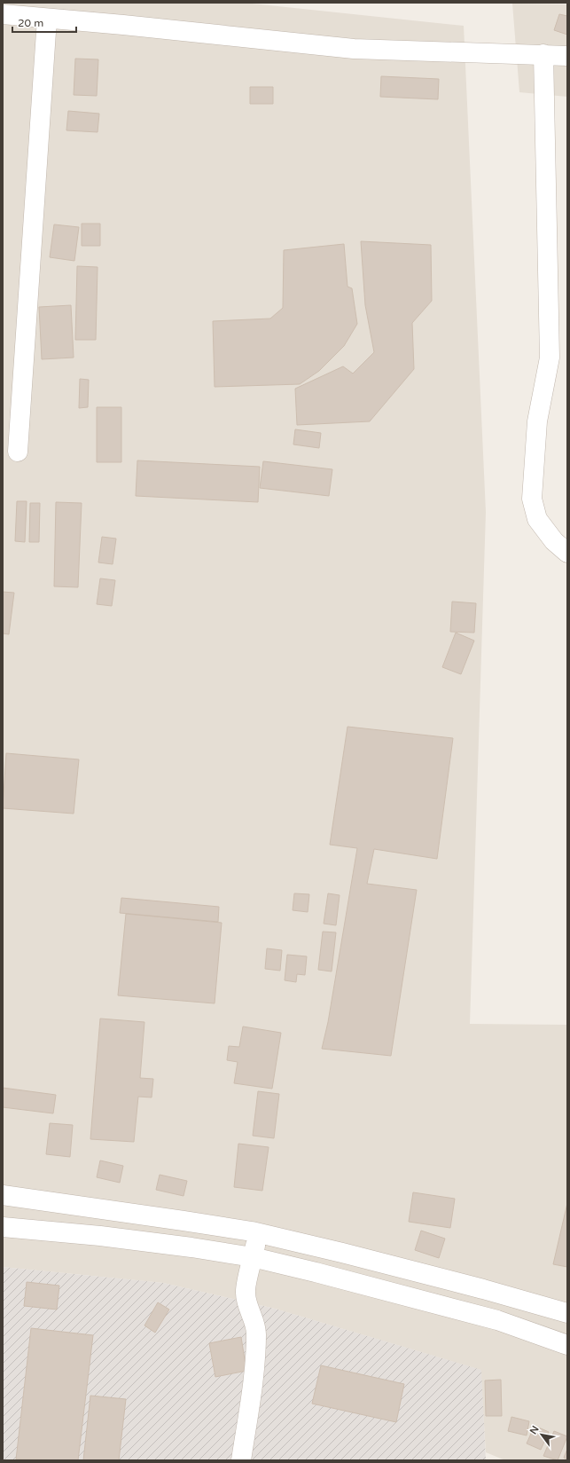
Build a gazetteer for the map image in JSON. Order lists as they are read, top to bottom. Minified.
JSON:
{"scale_bar":"20 m","north":"top left"}
